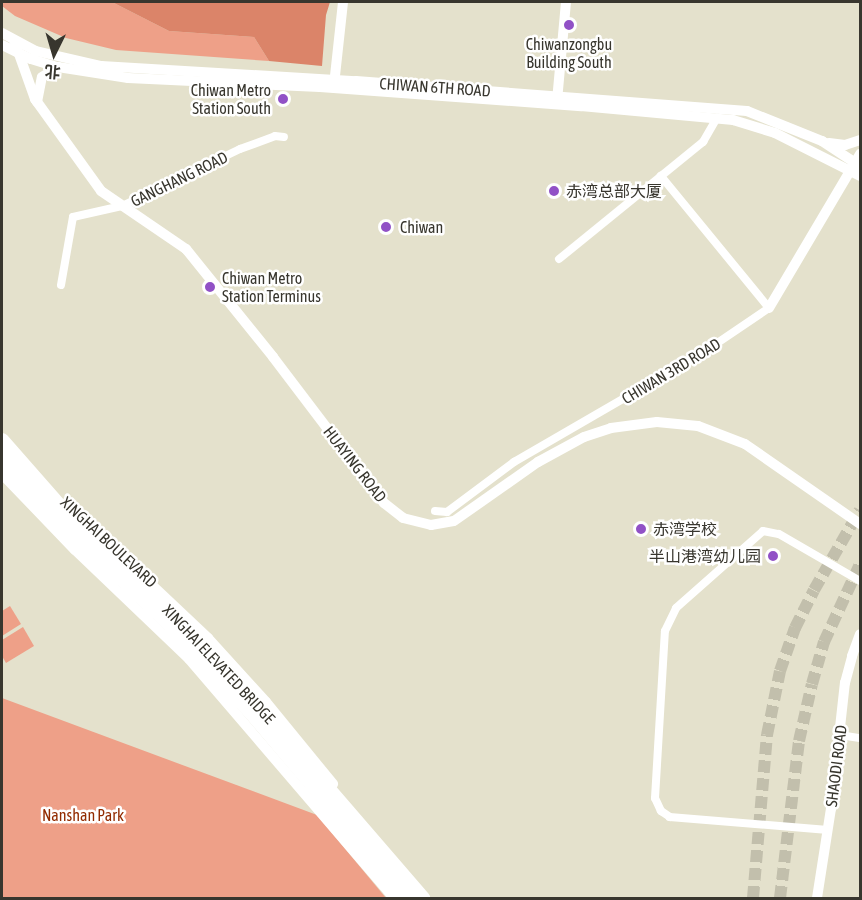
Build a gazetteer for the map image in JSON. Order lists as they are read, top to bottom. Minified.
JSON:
{"streets":{"main road":["XINGHAI ELEVATED BRIDGE"],"street":["CHIWAN 6TH ROAD","GANGHANG ROAD","CHIWAN 3RD ROAD","HUAYING ROAD","XINGHAI BOULEVARD","SHAODI ROAD"]},"crossings":[["CHIWAN 6TH ROAD","CHIWAN 3RD ROAD"],["CHIWAN 6TH ROAD","HUAYING ROAD"],["GANGHANG ROAD","HUAYING ROAD"],["XINGHAI BOULEVARD","XINGHAI ELEVATED BRIDGE"]],"parks":["Nanshan Park"],"places":["Chiwanzongbu Building South","Chiwan Metro Station South","赤湾总部大厦","Chiwan","Chiwan Metro Station Terminus","赤湾学校","半山港湾幼儿园"],"north":"bottom"}
